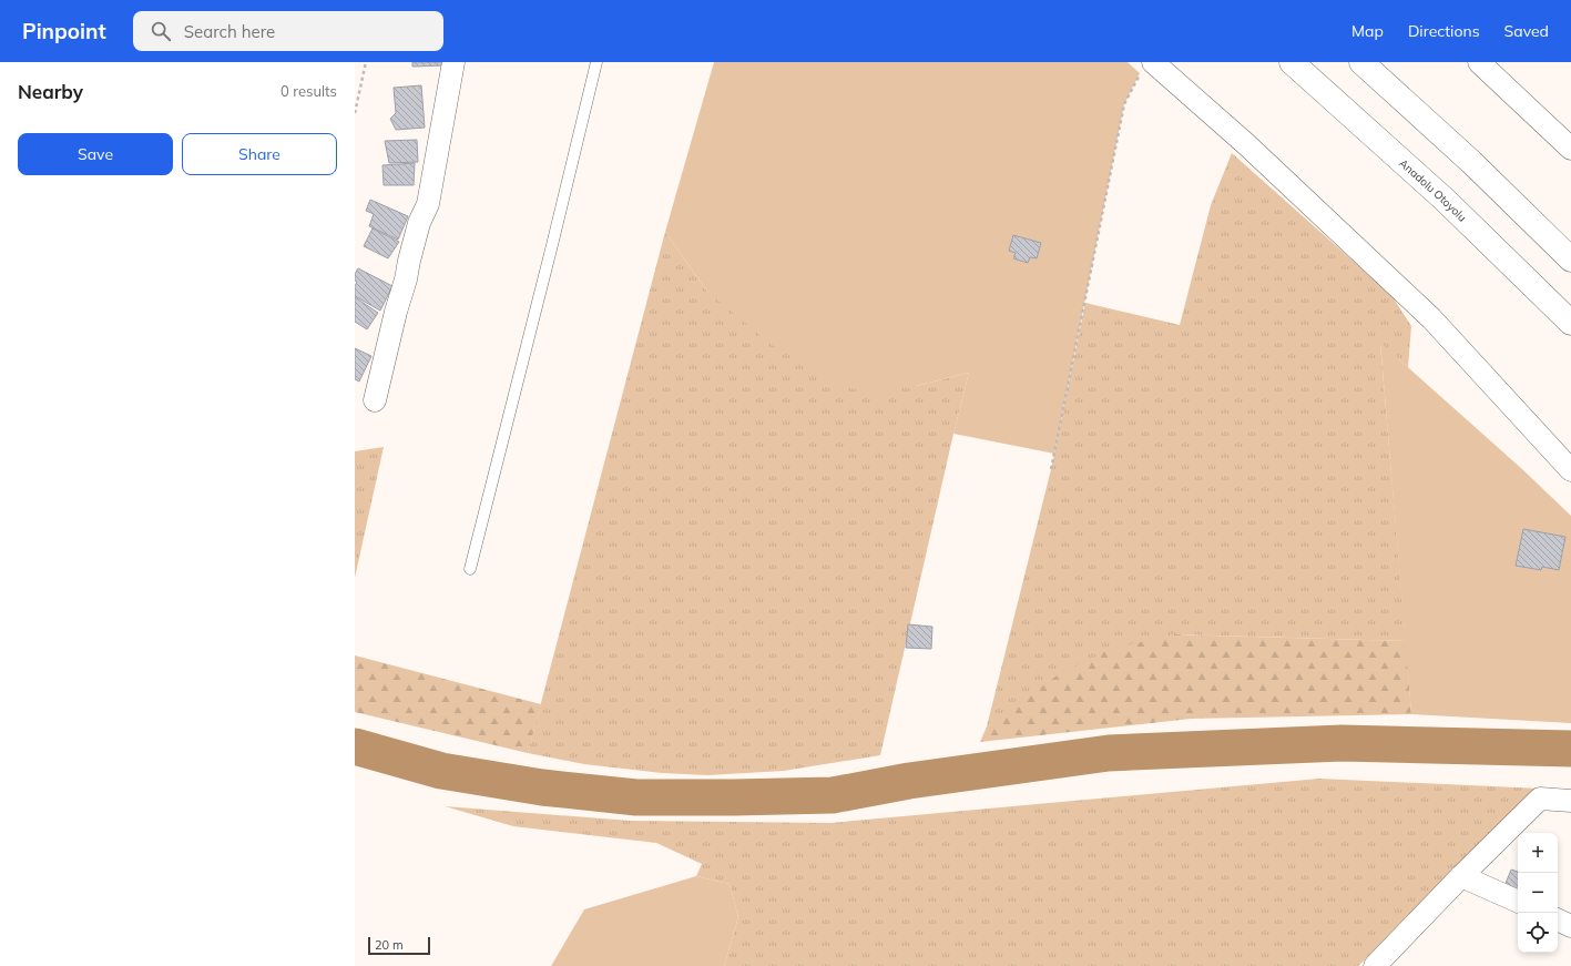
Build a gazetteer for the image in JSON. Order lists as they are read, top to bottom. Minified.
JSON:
{"streets":{"highway":["Anadolu Otoyolu"]},"scale_bar":"20 m","page":{"header":"Pinpoint","search":"Search here","nav":["Map","Directions","Saved"],"heading":["Nearby","0 results"],"buttons":["Save","Share"],"map_buttons":["+","−"],"scale":"20 m"}}
